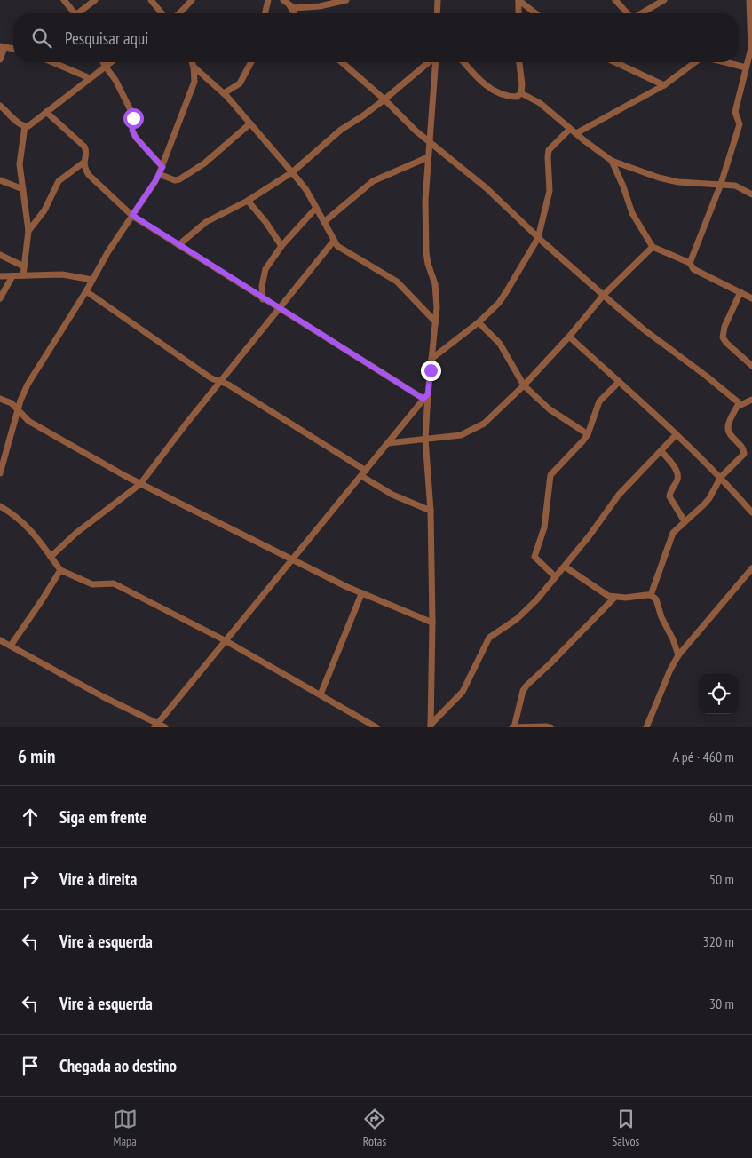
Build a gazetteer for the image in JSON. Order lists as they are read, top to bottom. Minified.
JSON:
{"page":{"search":"Pesquisar aqui","heading":["6 min","A pé · 460 m"],"list":[["Siga em frente","60 m"],["Vire à direita","50 m"],["Vire à esquerda","320 m"],["Vire à esquerda","30 m"],"Chegada ao destino"],"nav":["Mapa","Rotas","Salvos"]}}
